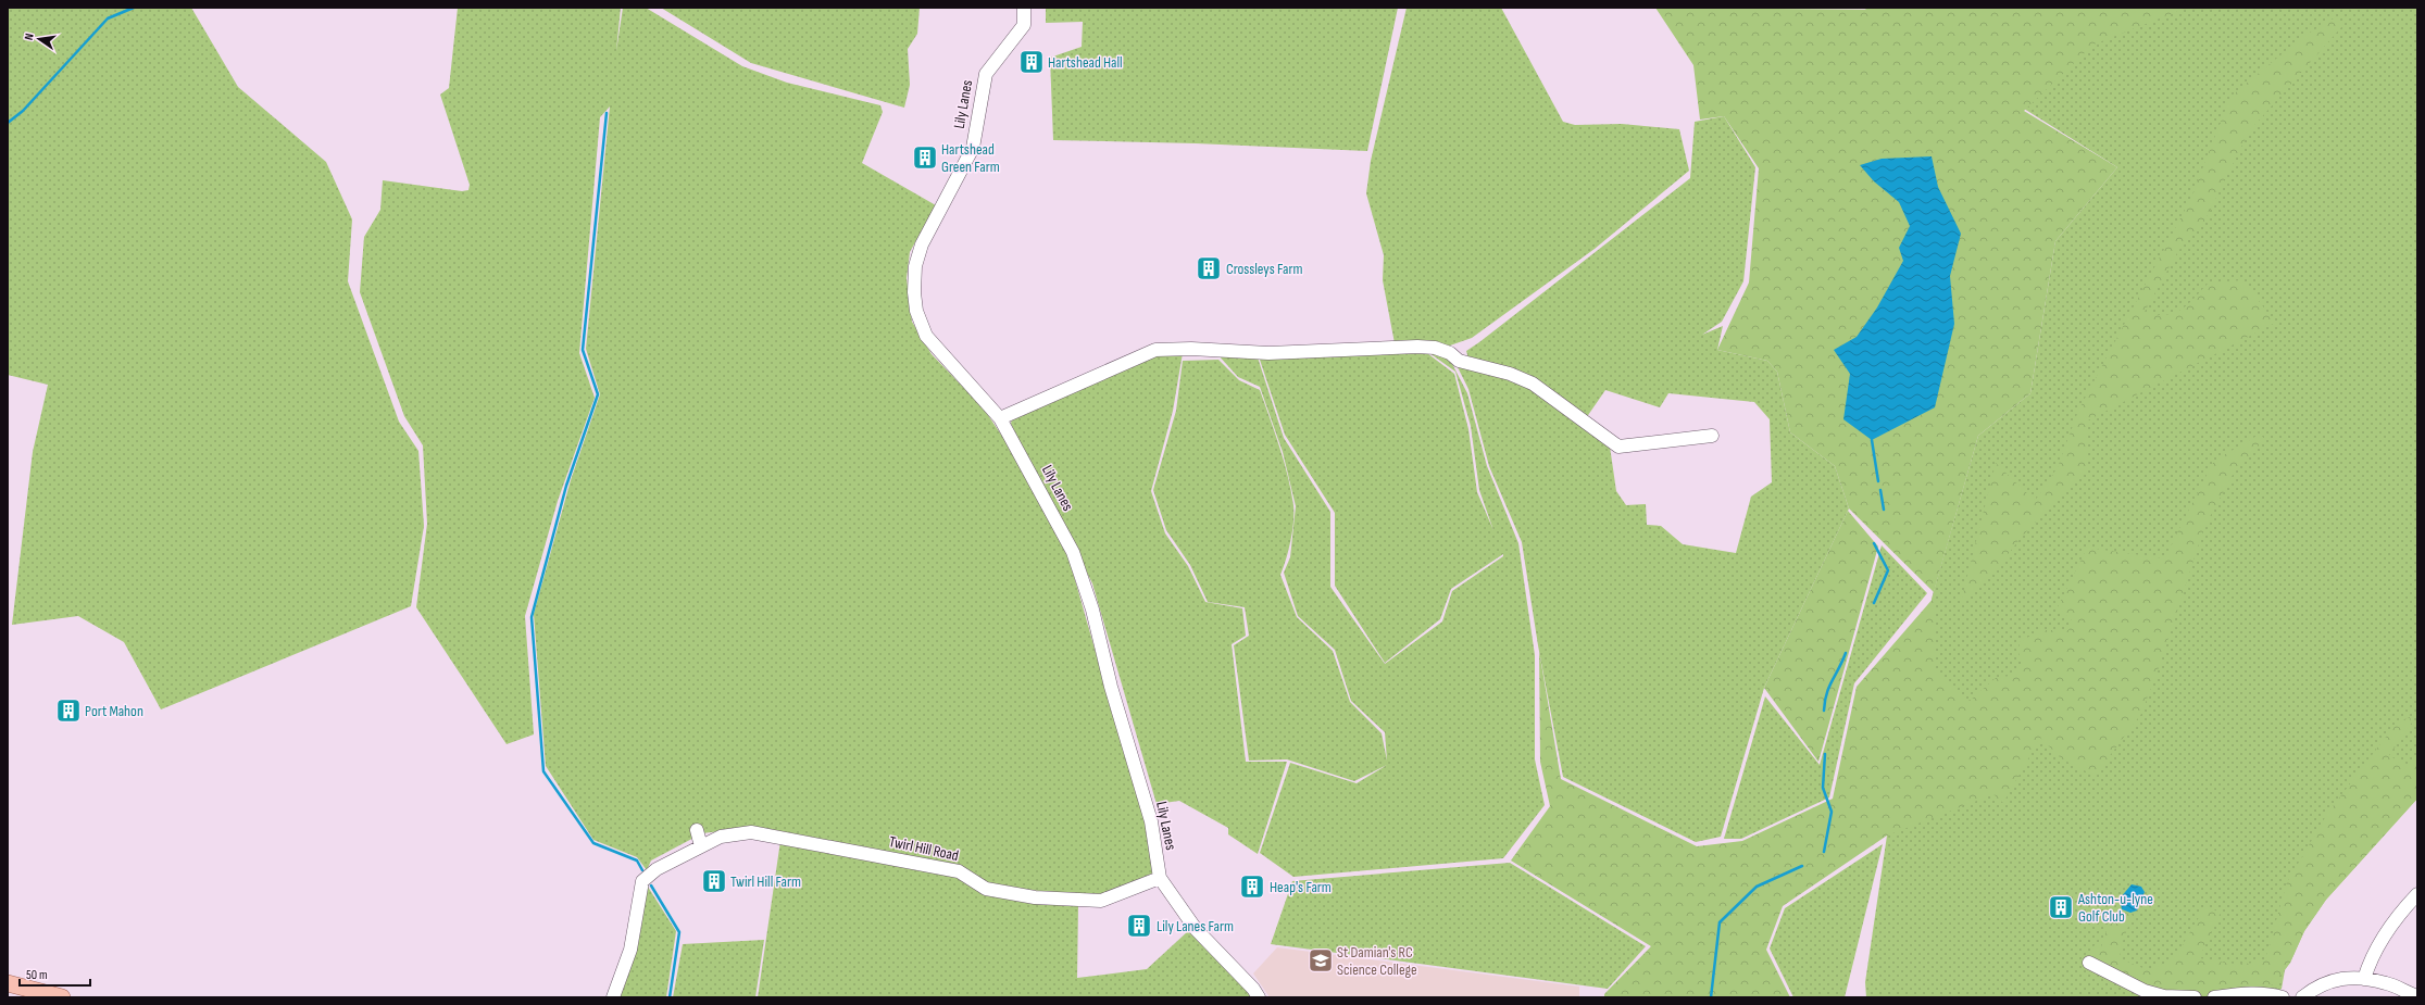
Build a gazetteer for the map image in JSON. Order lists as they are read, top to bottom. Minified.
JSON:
{"streets":{"street":["Lily Lanes","Twirl Hill Road"]},"crossings":[["Lily Lanes","Twirl Hill Road"]],"places":{"building":["Hartshead Hall","Hartshead Green Farm","Crossleys Farm","Port Mahon","Twirl Hill Farm","Heap's Farm","Ashton-u-lyne Golf Club","Lily Lanes Farm"],"school or university":["St Damian's RC Science College"]},"scale_bar":"50 m","north":"left"}
